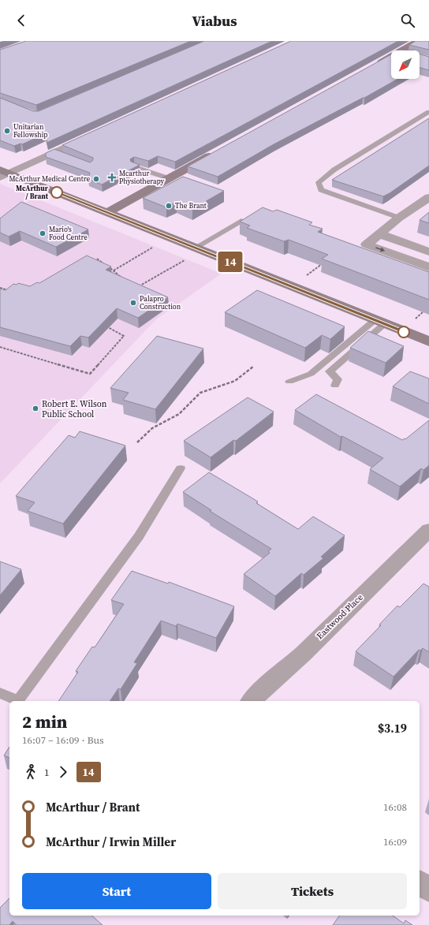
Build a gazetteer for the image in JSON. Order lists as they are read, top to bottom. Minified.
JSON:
{"streets":{"street":["Eastwood Place"]},"places":{"other":["Unitarian Fellowship","McArthur Medical Centre","McArthur / Brant","The Brant","Mario's Food Centre","Palapro Construction","Robert E. Wilson Public School"],"health":["Mcarthur Physiotherapy"]},"lines":["bus line 14"],"north":"bottom left","page":{"header":"Viabus","on_map":"14","heading":["2 min","16:07 – 16:09 · Bus","$3.19"],"legs":["1","14"],"list":[{"name":"McArthur / Brant","value":"16:08"},{"name":"McArthur / Irwin Miller","value":"16:09"}],"buttons":["Start","Tickets"]}}
